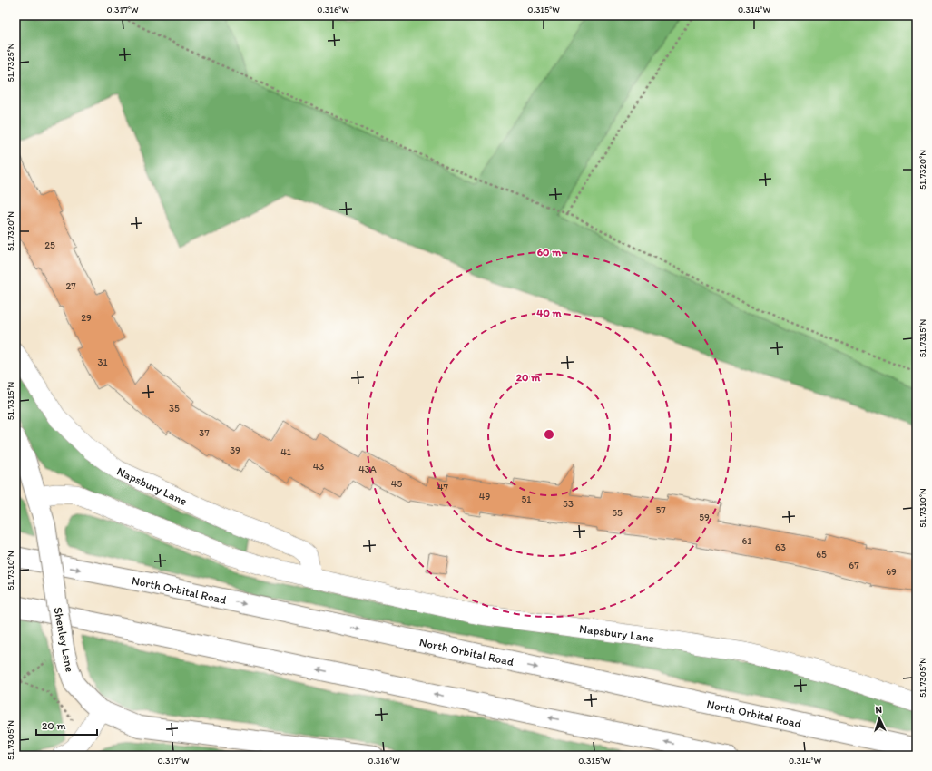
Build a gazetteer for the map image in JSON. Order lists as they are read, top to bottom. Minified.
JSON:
{"streets":{"main road":["North Orbital Road","Shenley Lane"],"street":["Napsbury Lane"]},"crossings":[["Napsbury Lane","Shenley Lane"]],"house_numbers":["25","27","29","31","35","37","39","41","43","43A","45","47","49","51","53","57","55","59","61","63","65","67","69"],"scale_bar":"20 m","north":"top","coordinates":["0.317°W","0.316°W","0.315°W","0.314°W","51.7325°N","51.7320°N","51.7315°N","51.7310°N","51.7305°N"],"rings":["60 m","40 m","20 m"]}
